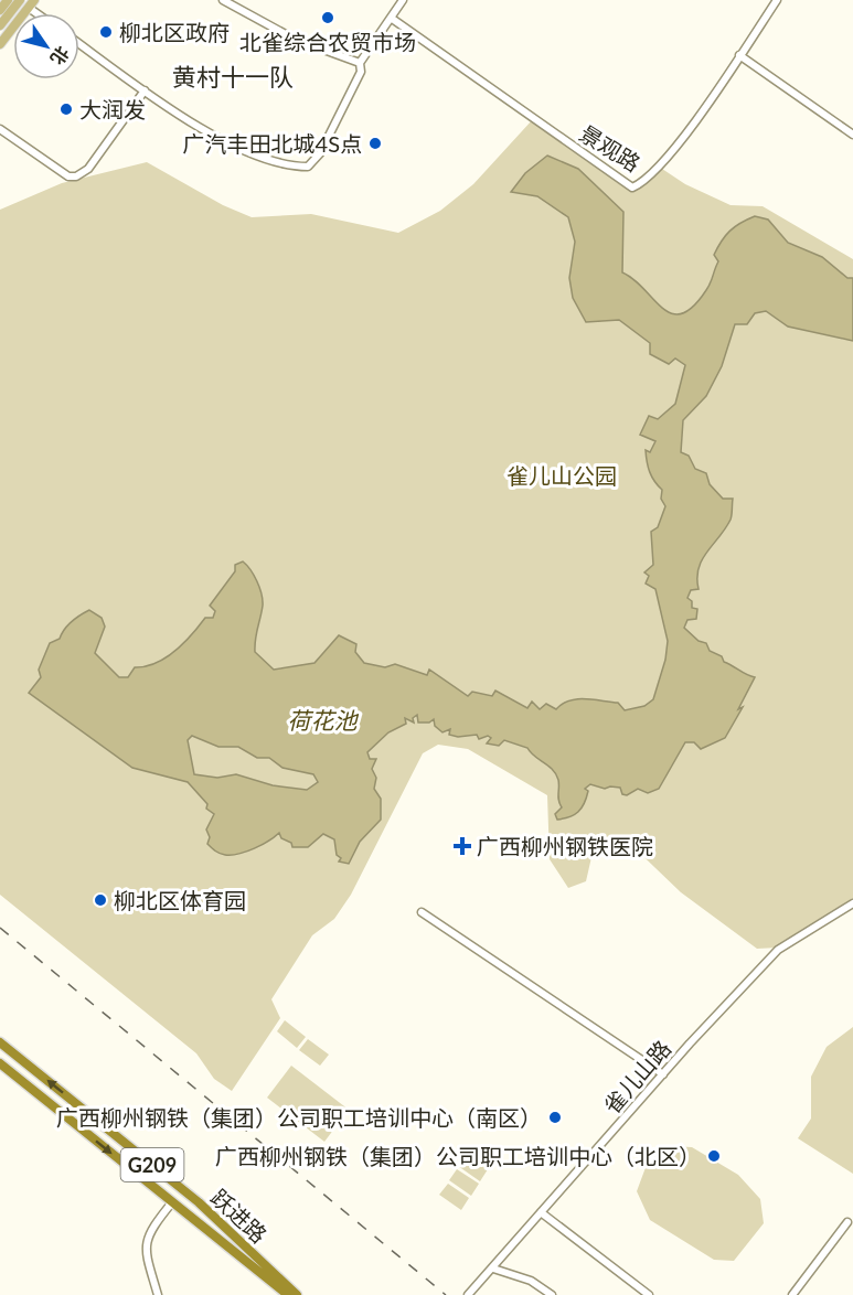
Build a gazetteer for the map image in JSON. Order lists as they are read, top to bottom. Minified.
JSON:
{"streets":{"highway":["G209","跃进路"],"street":["景观路","雀儿山路"]},"districts":["黄村十一队"],"water":["荷花池"],"parks":["雀儿山公园"],"places":{"other":["北雀综合农贸市场","柳北区政府","大润发","广汽丰田北城4S点","柳北区体育园","广西柳州钢铁（集团）公司职工培训中心（南区）","广西柳州钢铁（集团）公司职工培训中心（北区）"],"health":["广西柳州钢铁医院"]},"north":"bottom right"}
